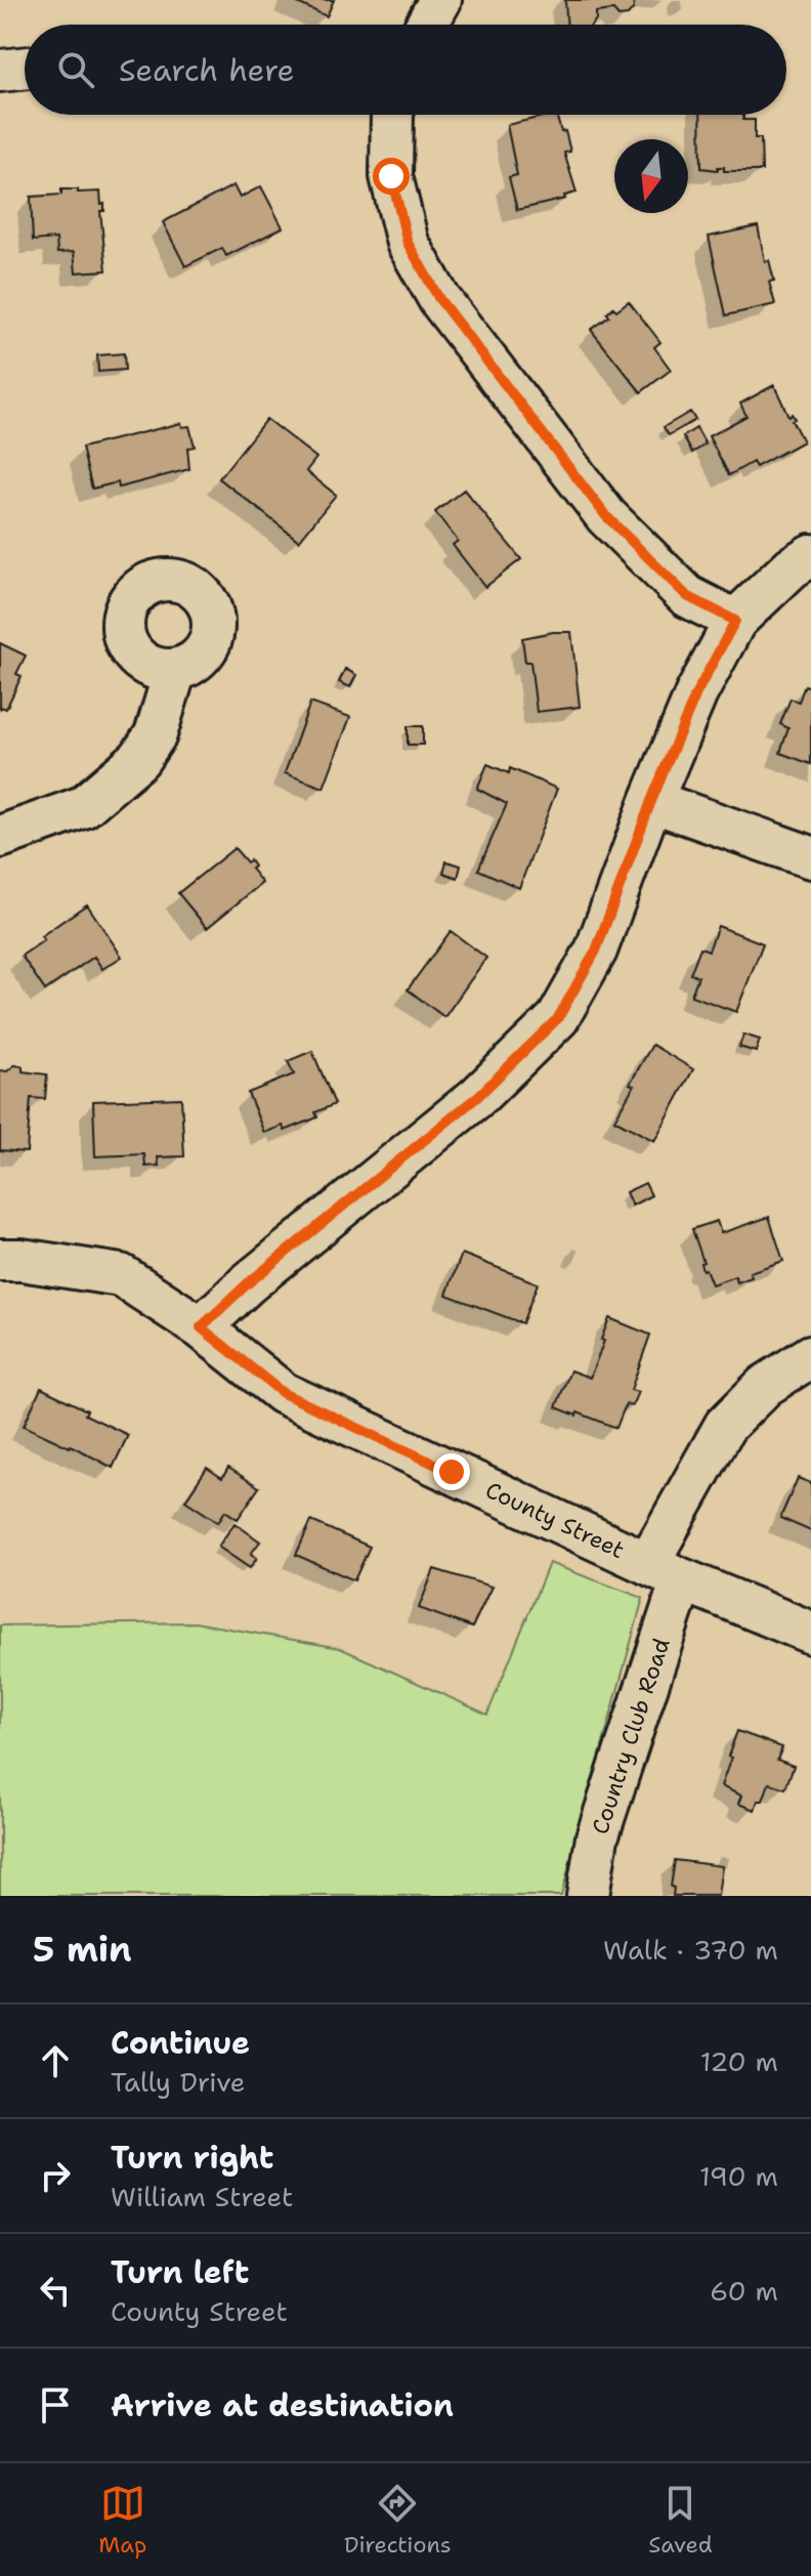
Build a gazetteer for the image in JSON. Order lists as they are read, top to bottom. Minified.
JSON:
{"streets":{"street":["County Street","Country Club Road"]},"crossings":[["County Street","Country Club Road"]],"north":"bottom","page":{"search":"Search here","heading":["5 min","Walk · 370 m"],"list":[["Continue","Tally Drive","120 m"],["Turn right","William Street","190 m"],["Turn left","County Street","60 m"],"Arrive at destination"],"nav":["Map","Directions","Saved"]}}
